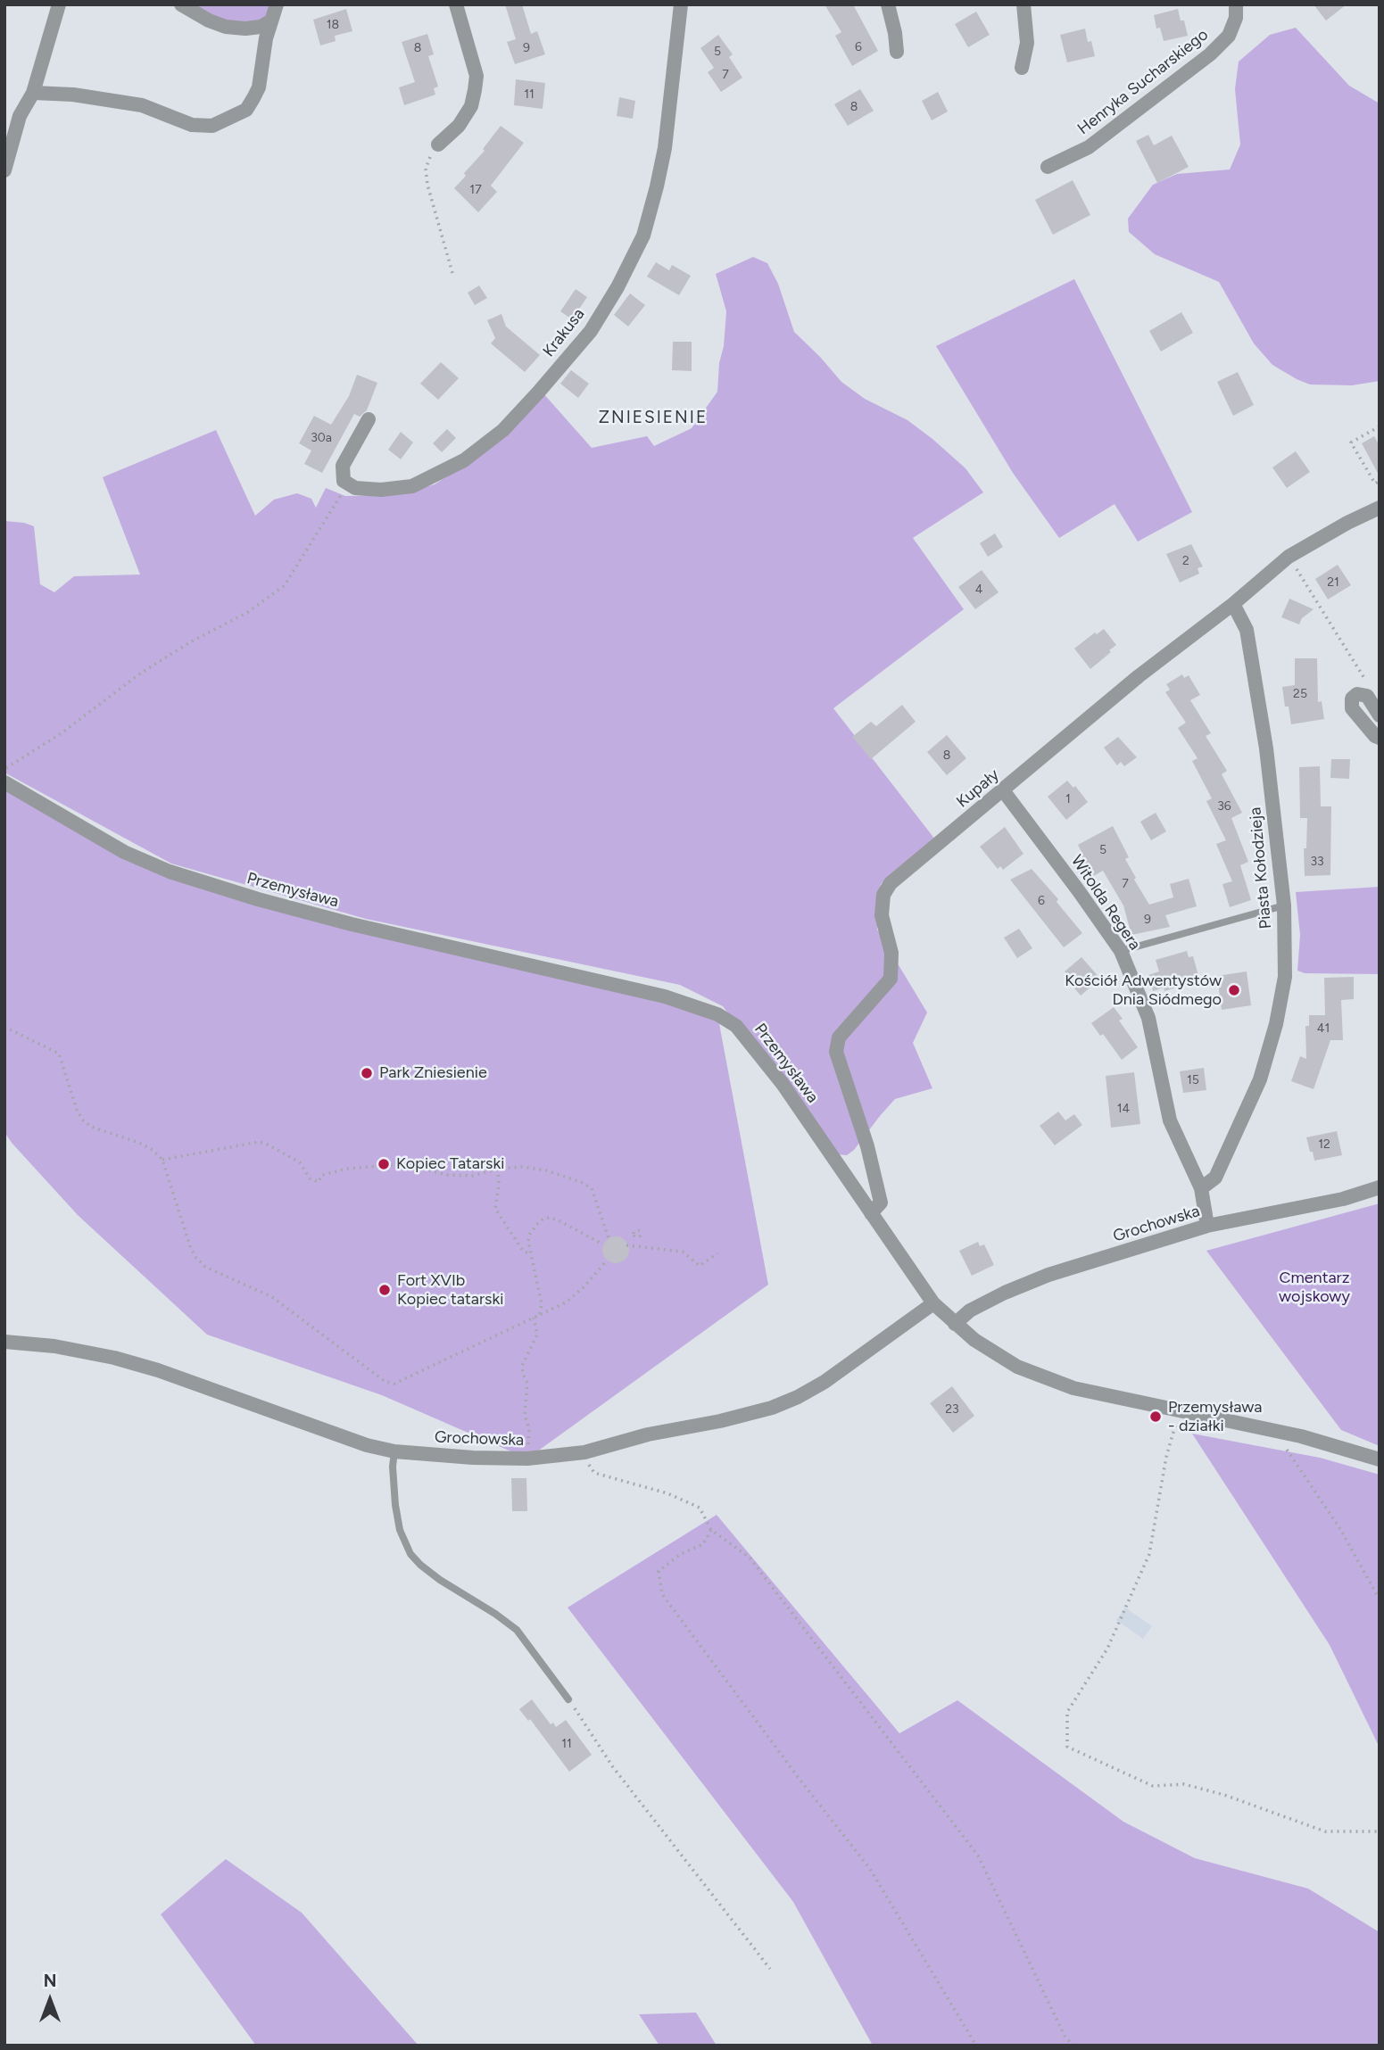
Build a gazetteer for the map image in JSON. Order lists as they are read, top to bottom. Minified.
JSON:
{"streets":{"street":["Henryka Sucharskiego","Krakusa","Kupały","Piasta Kołodzieja","Przemysława","Witolda Regera","Grochowska"]},"crossings":[["Kupały","Piasta Kołodzieja"],["Kupały","Przemysława"],["Kupały","Witolda Regera"],["Piasta Kołodzieja","Witolda Regera"],["Przemysława","Grochowska"],["Witolda Regera","Grochowska"]],"districts":["ZNIESIENIE"],"parks":["Cmentarz wojskowy"],"places":["Kościół Adwentystów Dnia Siódmego","Park Zniesienie","Kopiec Tatarski","Fort XVIb Kopiec tatarski","Przemysława - działki"],"house_numbers":["18","6","8","9","5","7","11","8","17","30a","2","21","4","25","8","1","36","5","33","7","6","9","41","15","14","12","23","11"],"north":"top"}
